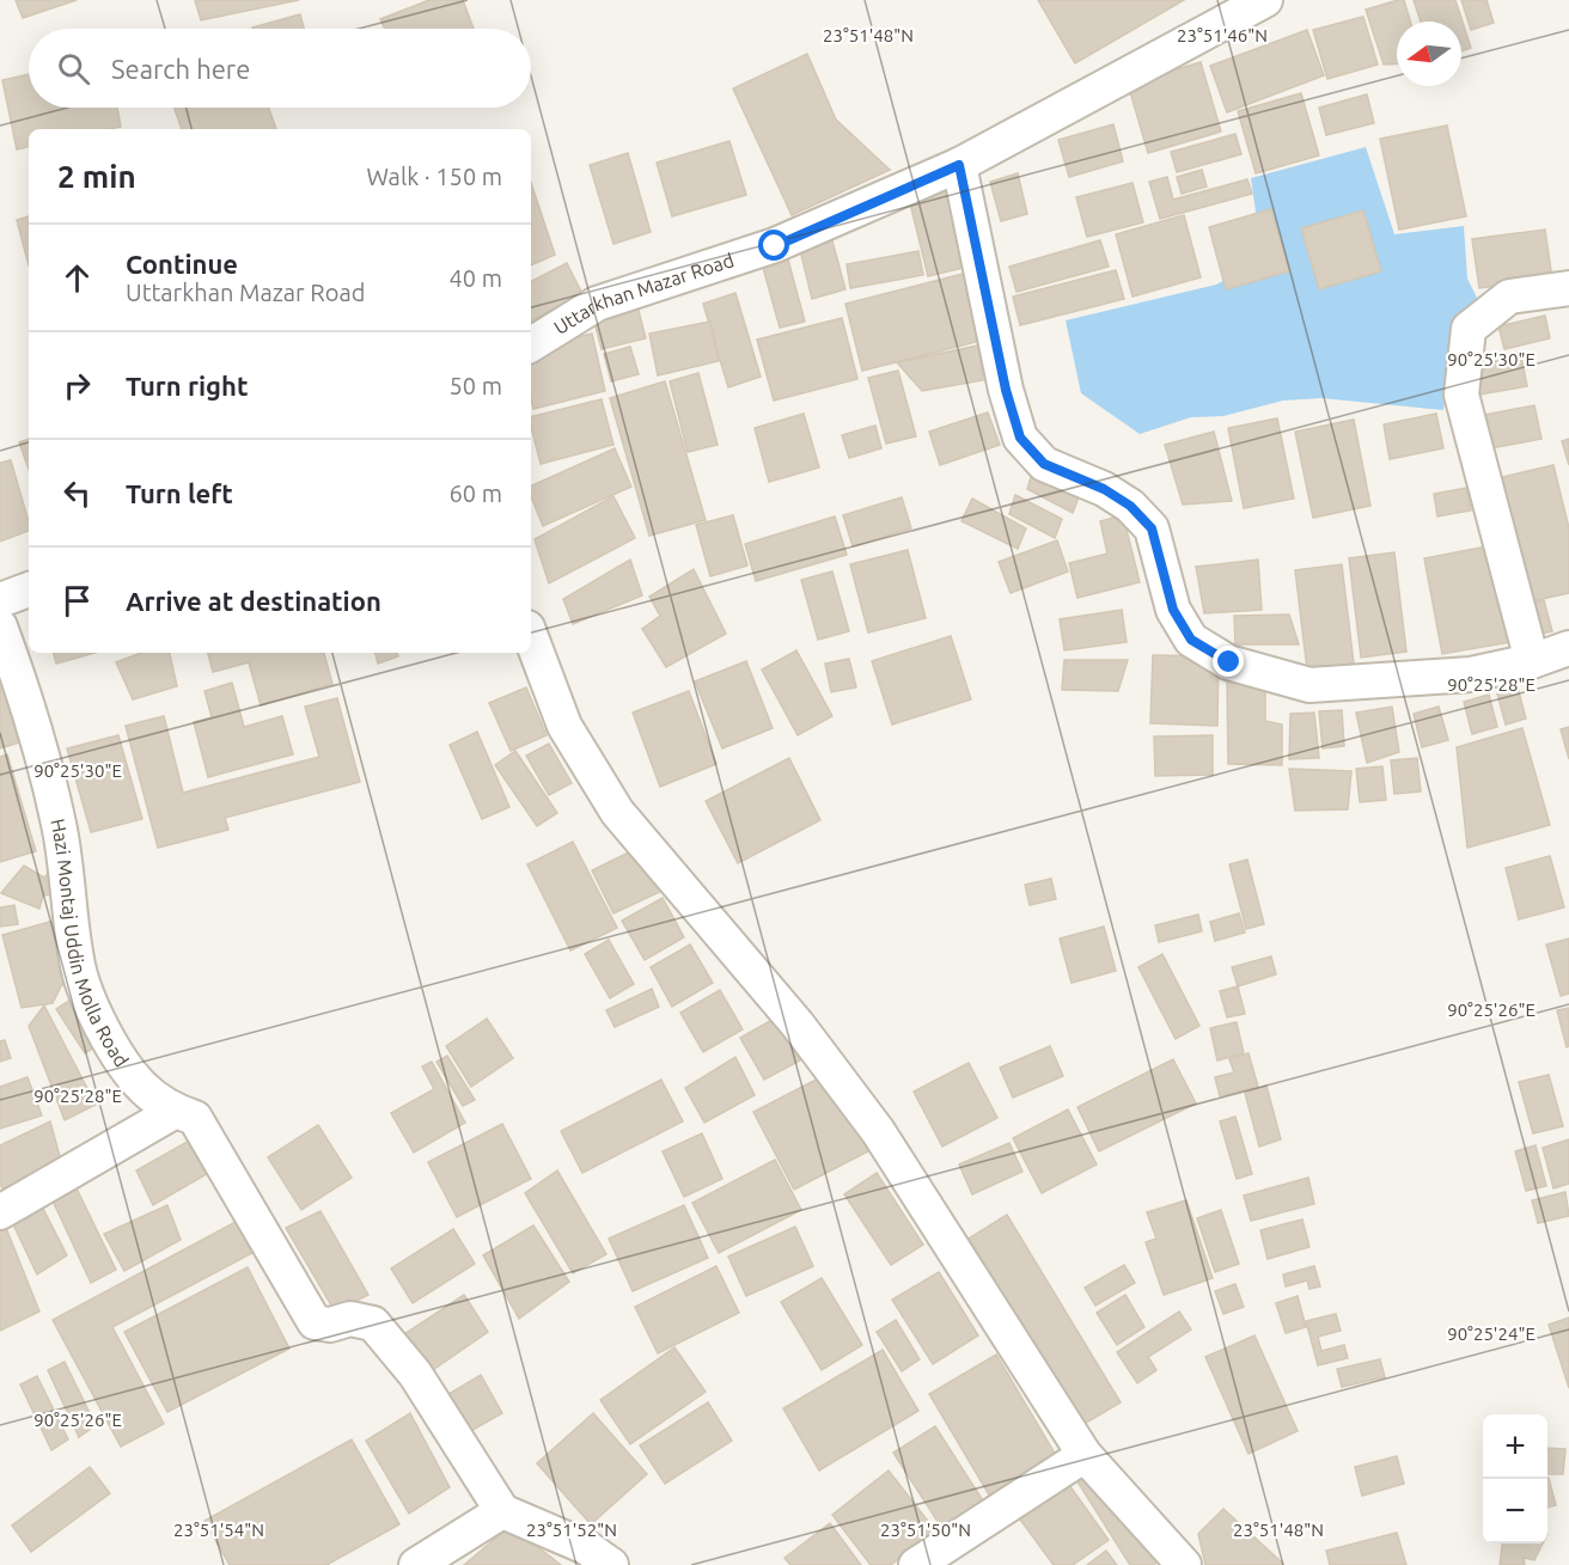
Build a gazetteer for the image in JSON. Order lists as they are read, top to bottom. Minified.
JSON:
{"streets":{"street":["Uttarkhan Mazar Road","Hazi Montaj Uddin Molla Road"]},"north":"left","page":{"search":"Search here","heading":["2 min","Walk · 150 m"],"list":[["Continue","Uttarkhan Mazar Road","40 m"],["Turn right","50 m"],["Turn left","60 m"],"Arrive at destination"],"map_buttons":["+","−"]},"coordinates":["23°51'48\"N","23°51'46\"N","90°25'30\"E","90°25'28\"E","90°25'26\"E","90°25'24\"E","23°51'54\"N","23°51'52\"N","23°51'50\"N"]}
